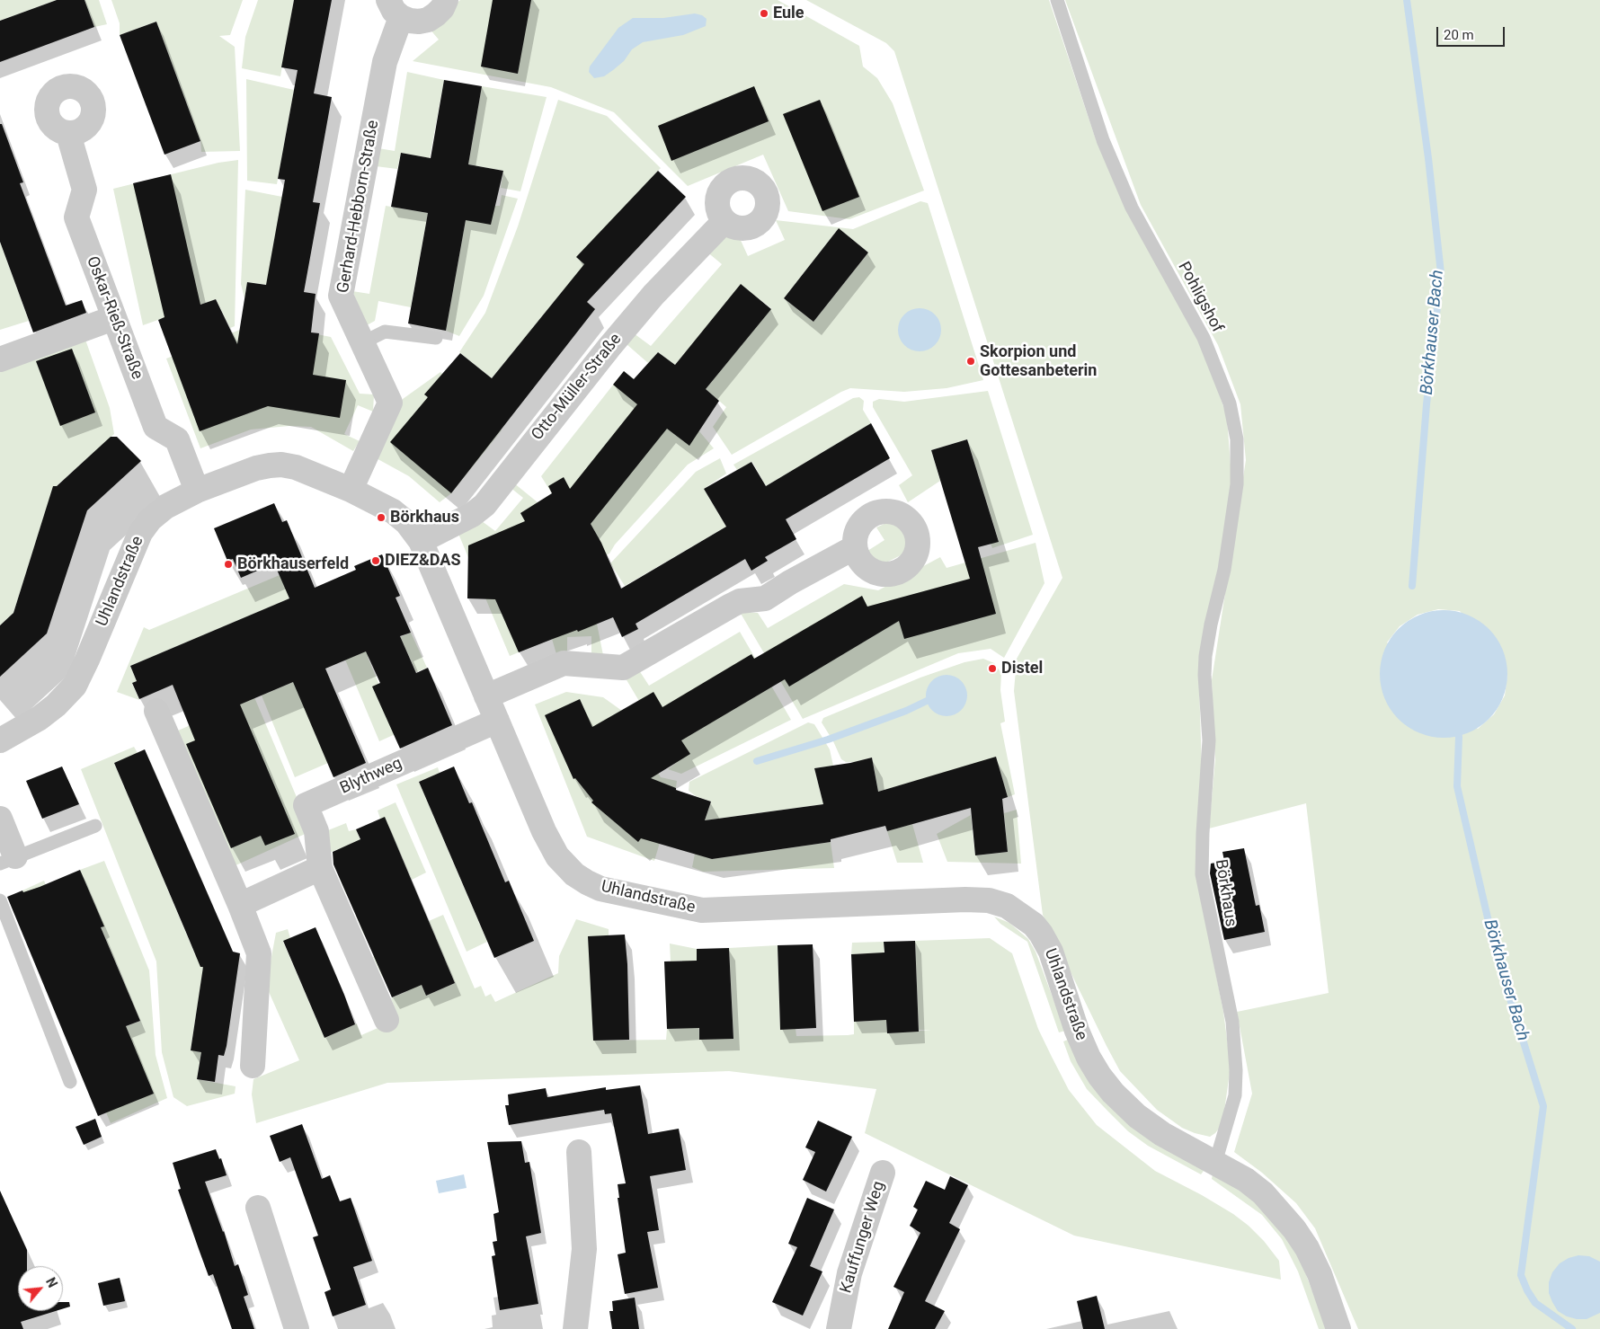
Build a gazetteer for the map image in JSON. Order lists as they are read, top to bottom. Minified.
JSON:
{"streets":{"street":["Gerhard-Hebborn-Straße","Oskar-Rieß-Straße","Otto-Müller-Straße","Uhlandstraße","Blythweg","Kauffunger Weg"],"lane":["Pohligshof","Börkhaus"]},"crossings":[["Gerhard-Hebborn-Straße","Uhlandstraße"],["Pohligshof","Börkhaus"],["Oskar-Rieß-Straße","Uhlandstraße"],["Otto-Müller-Straße","Uhlandstraße"],["Uhlandstraße","Blythweg"],["Uhlandstraße","Börkhaus"]],"water":["Börkhauser Bach"],"places":["Eule","Skorpion und Gottesanbeterin","Börkhaus","DIEZ&DAS","Börkhauserfeld","Distel"],"scale_bar":"20 m","north":"top right"}
